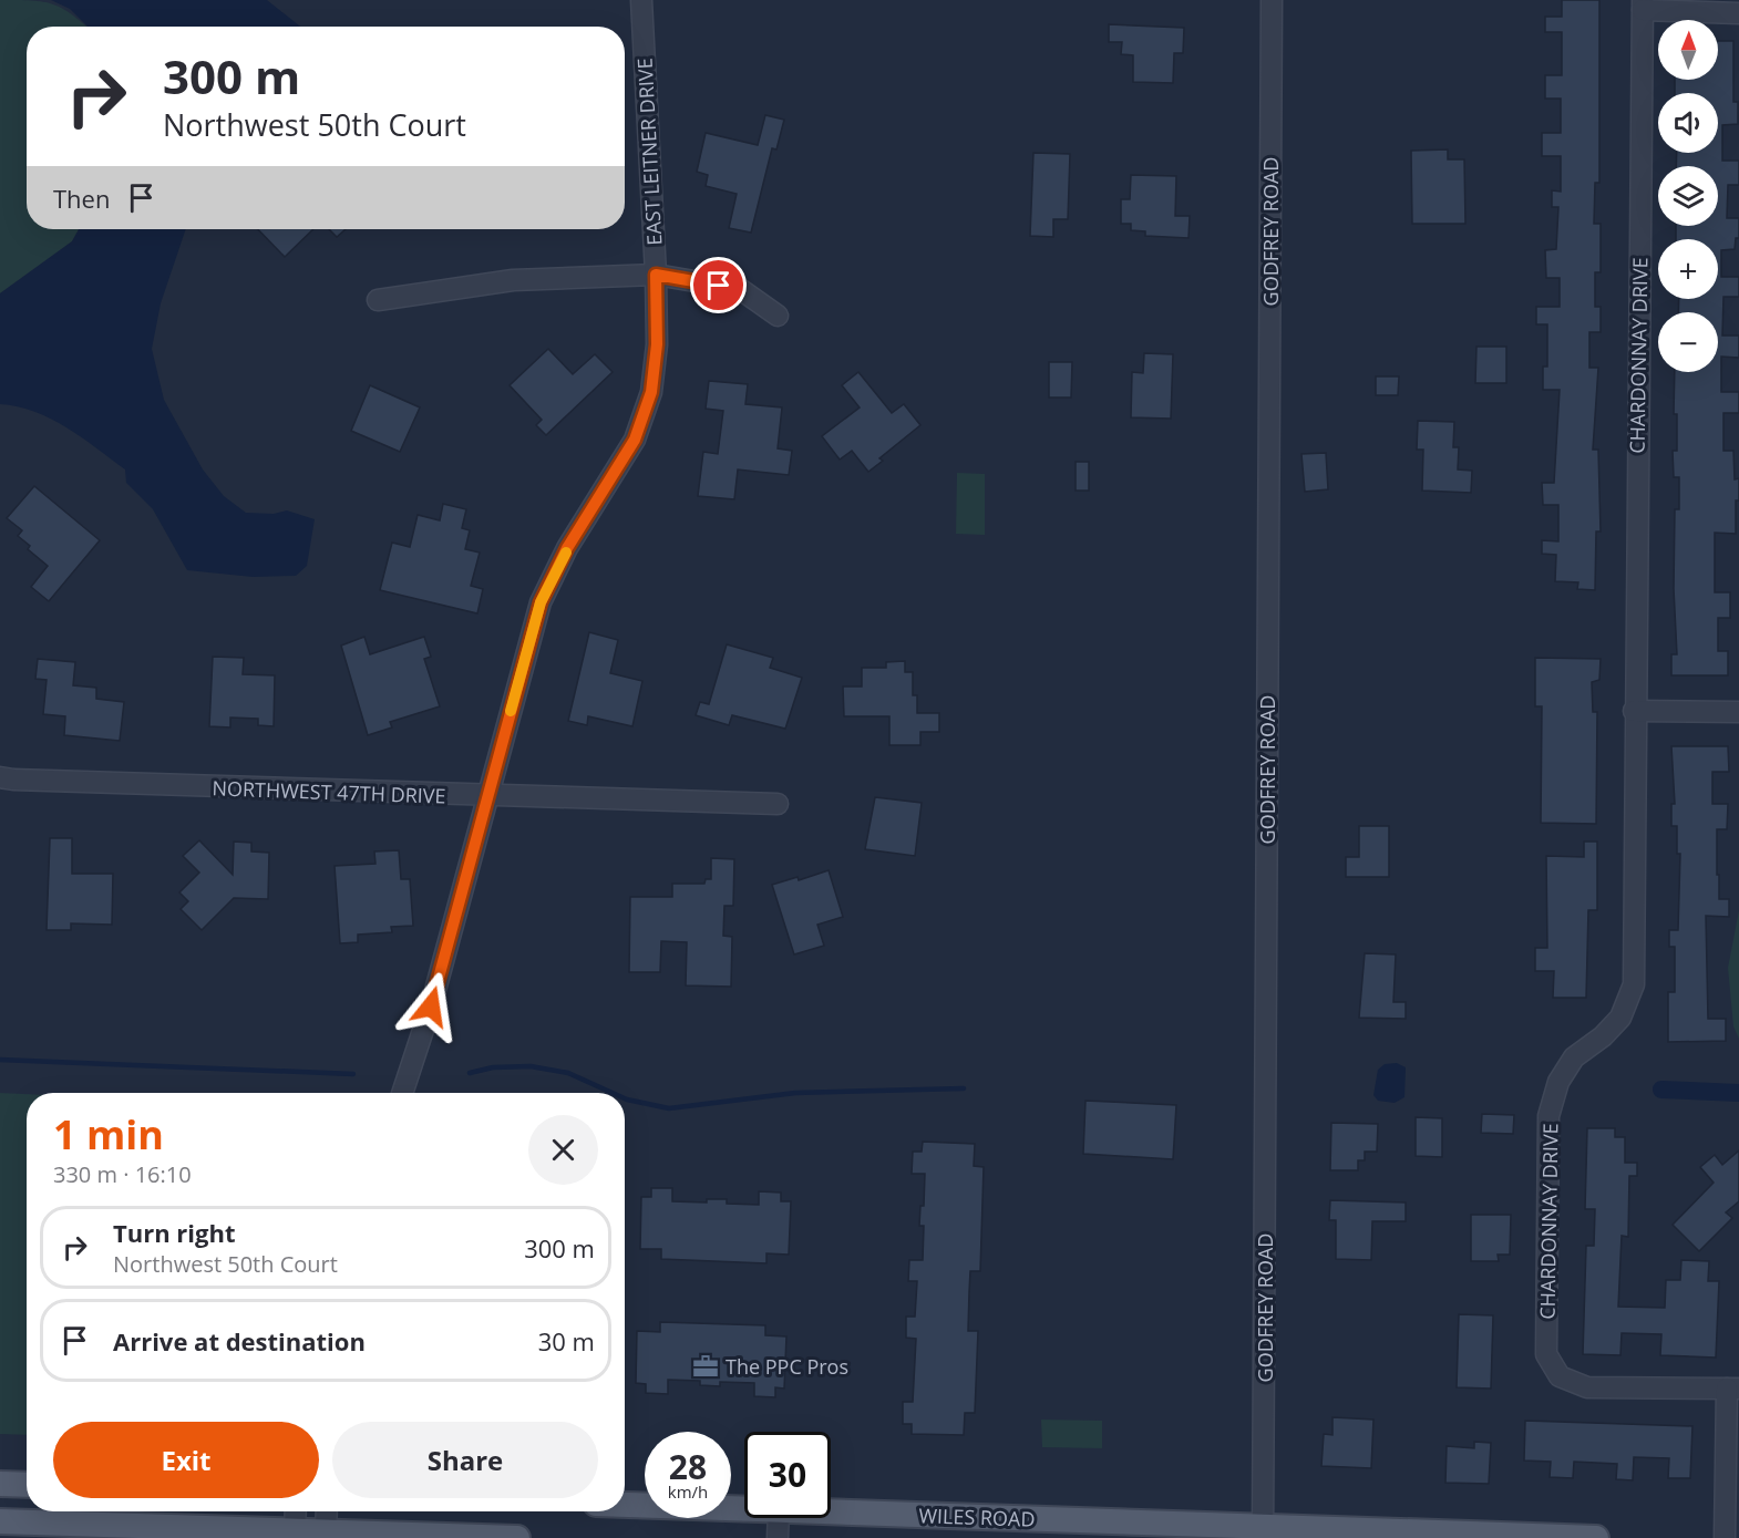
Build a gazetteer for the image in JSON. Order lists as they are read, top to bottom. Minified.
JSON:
{"streets":{"main road":["WILES ROAD"],"street":["EAST LEITNER DRIVE","GODFREY ROAD","CHARDONNAY DRIVE","NORTHWEST 47TH DRIVE"]},"crossings":[["EAST LEITNER DRIVE","NORTHWEST 47TH DRIVE"],["GODFREY ROAD","WILES ROAD"]],"places":{"office":["The PPC Pros"]},"north":"top","page":{"map_buttons":["+","−"],"turn":["300 m","Northwest 50th Court"],"then":"Then","heading":["1 min","330 m · 16:10"],"list":[{"name":"Turn right","note":"Northwest 50th Court","value":"300 m"},{"name":"Arrive at destination","value":"30 m"}],"buttons":["Exit","Share"],"speed":"28 km/h","limit":"30"}}
